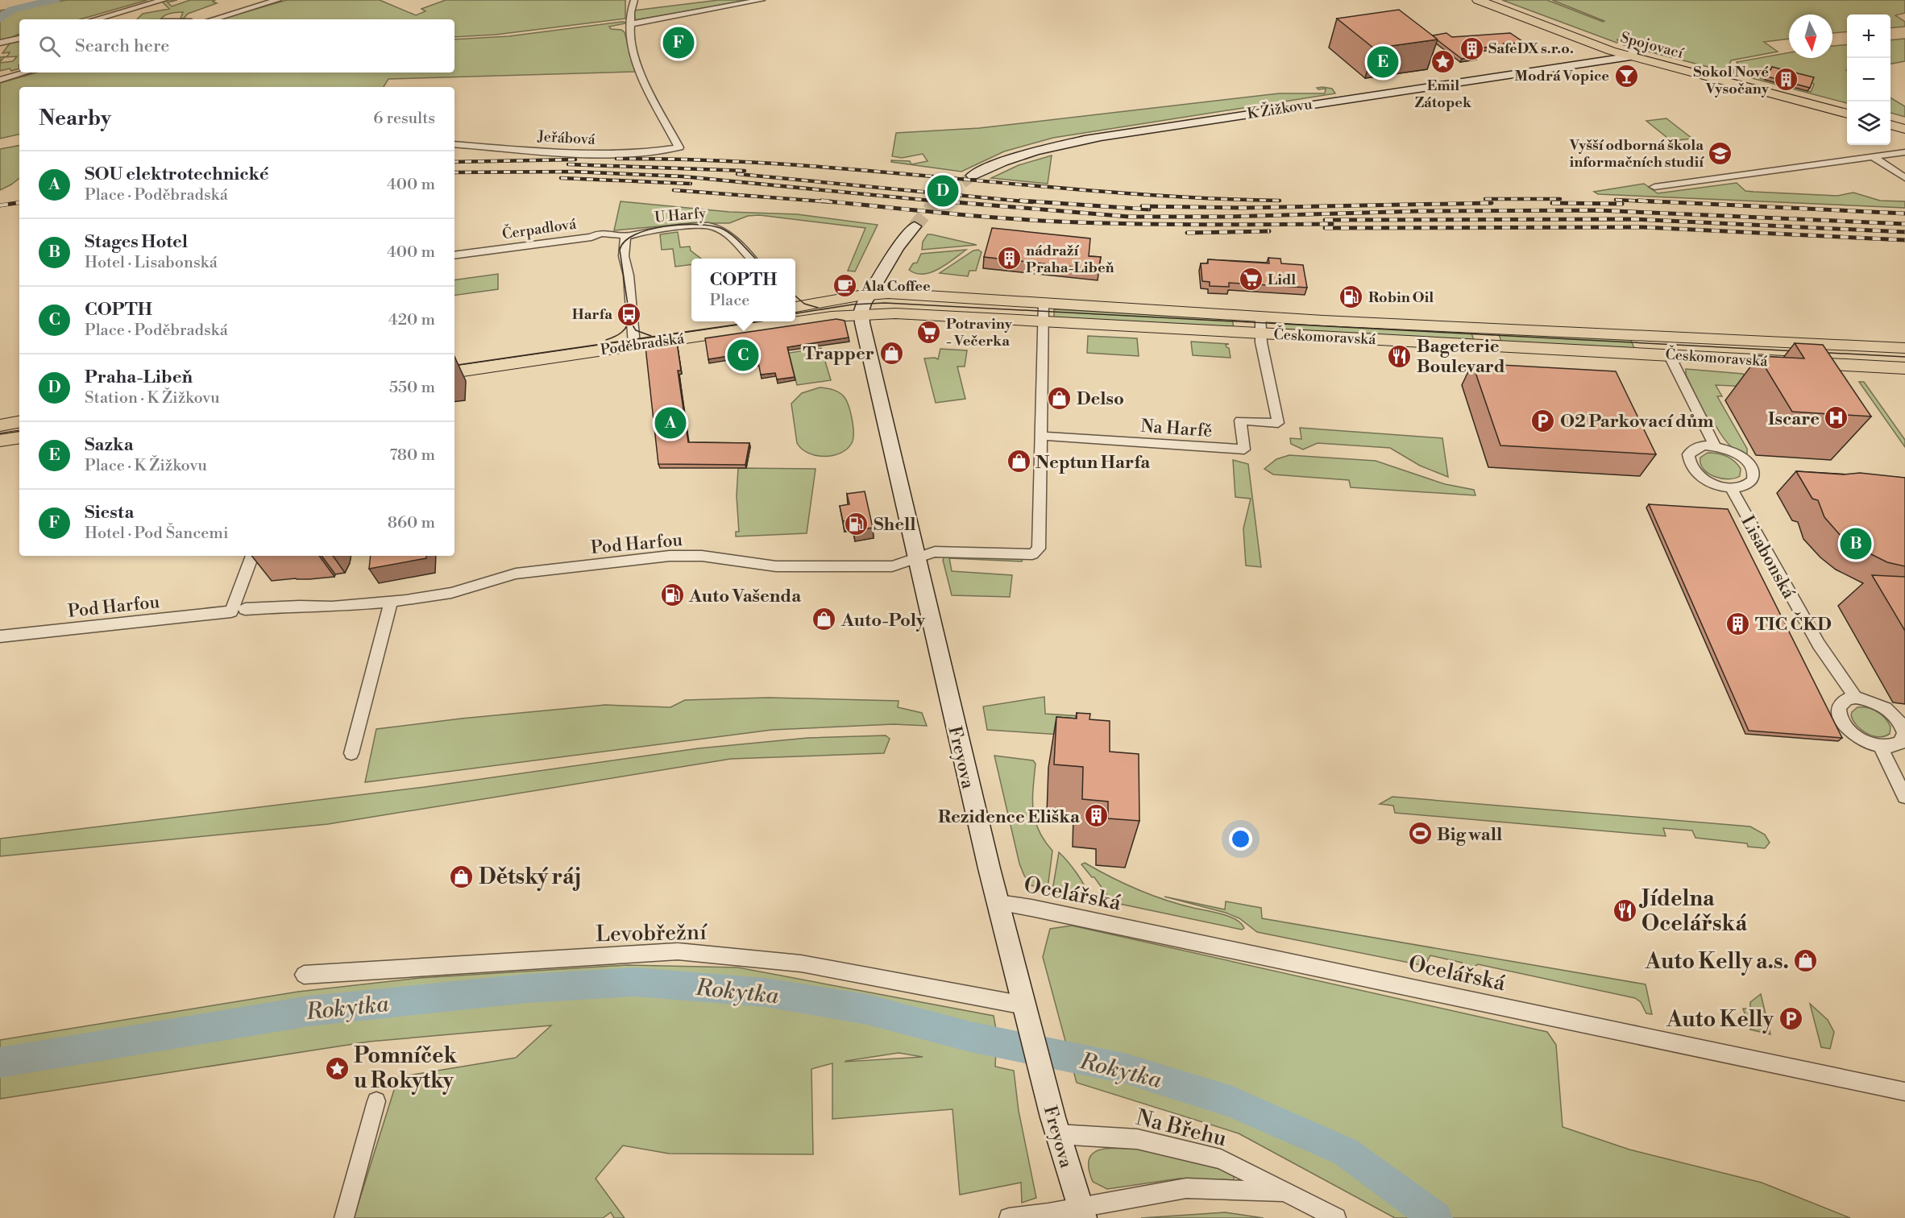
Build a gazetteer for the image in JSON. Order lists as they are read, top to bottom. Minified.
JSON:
{"streets":{"main road":["Spojovací","K Žižkovu","Českomoravská","Poděbradská","Freyova"],"street":["Jeřábová","U Harfy","Čerpadlová","Na Harfě","Pod Harfou","Lisabonská","Ocelářská","Levobřežní","Na Břehu"]},"crossings":[["Spojovací","K Žižkovu"],["U Harfy","Čerpadlová"],["Českomoravská","Poděbradská"],["Českomoravská","Na Harfě"],["Českomoravská","Freyova"],["Poděbradská","Freyova"],["Na Harfě","Pod Harfou"],["Pod Harfou","Freyova"],["Freyova","Ocelářská"],["Freyova","Levobřežní"],["Freyova","Na Břehu"]],"water":["Rokytka"],"places":{"building":["SafeDX s.r.o.","Sokol Nové Vysočany","nádraží Praha-Libeň","TIC ČKD","Rezidence Eliška"],"place":["Emil Zátopek","Pomníček u Rokytky"],"bar":["Modrá Vopice"],"school or university":["Vyšší odborná škola informačních studií"],"supermarket":["Lidl","Potraviny - Večerka"],"cafe":["Ala Coffee"],"fuel station":["Robin Oil","Shell","Auto Vašenda"],"bus stop":["Harfa"],"shop":["Trapper","Delso","Neptun Harfa","Auto-Poly","Dětský ráj","Auto Kelly a.s."],"restaurant":["Bageterie Boulevard","Jídelna Ocelářská"],"hospital":["Iscare"],"parking":["O2 Parkovací dům","Auto Kelly"],"sports":["Big wall"]},"north":"bottom","page":{"map_buttons":["+","−"],"search":"Search here","pins":["F","E","D","C","A","B"],"heading":["Nearby","6 results"],"list":[{"mark":"A","name":"SOU elektrotechnické","note":"Place · Poděbradská","value":"400 m"},{"mark":"B","name":"Stages Hotel","note":"Hotel · Lisabonská","value":"400 m"},{"mark":"C","name":"COPTH","note":"Place · Poděbradská","value":"420 m"},{"mark":"D","name":"Praha-Libeň","note":"Station · K Žižkovu","value":"550 m"},{"mark":"E","name":"Sazka","note":"Place · K Žižkovu","value":"780 m"},{"mark":"F","name":"Siesta","note":"Hotel · Pod Šancemi","value":"860 m"}],"popup":["COPTH","Place"]}}
